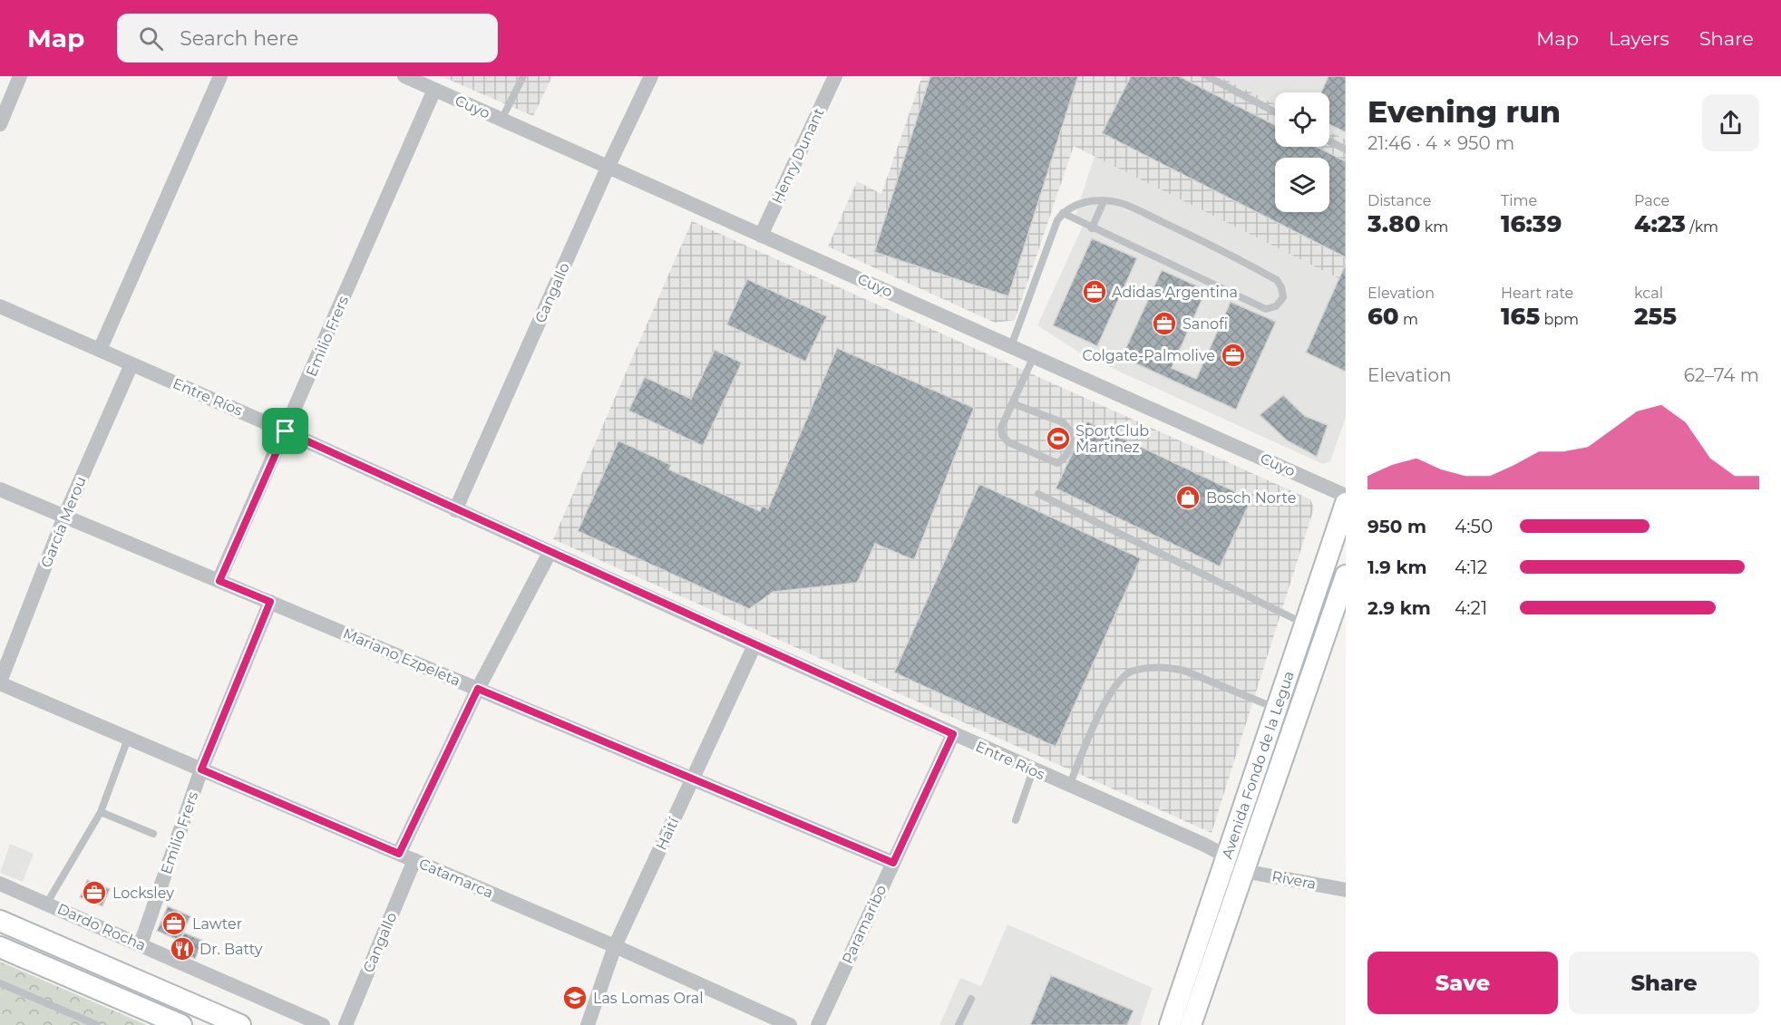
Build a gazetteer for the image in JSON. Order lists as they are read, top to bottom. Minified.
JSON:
{"streets":{"main road":["Avenida Fondo de la Legua"],"street":["Cuyo","Henry Dunant","Cangallo","Emilio Frers","Entre Ríos","García Merou","Mariano Ezpeleta","Haití","Catamarca","Rivera","Paramaribo","Dardo Rocha"]},"crossings":[["Cuyo","Henry Dunant"],["Cuyo","Cangallo"],["Cuyo","Emilio Frers"],["Cangallo","Entre Ríos"],["Cangallo","Catamarca"],["Emilio Frers","Entre Ríos"],["Emilio Frers","Mariano Ezpeleta"],["Emilio Frers","Catamarca"],["Emilio Frers","Dardo Rocha"],["Entre Ríos","García Merou"],["Entre Ríos","Avenida Fondo de la Legua"],["Entre Ríos","Haití"],["Entre Ríos","Rivera"],["Entre Ríos","Paramaribo"],["García Merou","Mariano Ezpeleta"],["García Merou","Catamarca"],["Mariano Ezpeleta","Haití"],["Mariano Ezpeleta","Paramaribo"],["Avenida Fondo de la Legua","Rivera"],["Haití","Catamarca"]],"places":{"office":["Adidas Argentina","Sanofi","Colgate-Palmolive","Locksley","Lawter"],"sports":["SportClub Martinez"],"shop":["Bosch Norte"],"restaurant":["Dr. Batty"],"school or university":["Las Lomas Oral"]},"page":{"header":"Map","search":"Search here","nav":["Map","Layers","Share"],"heading":["Evening run","21:46 · 4 × 950 m"],"stats":[["Distance","3.80 km"],["Time","16:39"],["Pace","4:23 /km"],["Elevation","60 m"],["Heart rate","165 bpm"],["kcal","255"]],"chart":["Elevation","62–74 m"],"list":[{"name":"950 m","note":"4:50"},{"name":"1.9 km","note":"4:12"},{"name":"2.9 km","note":"4:21"}],"buttons":["Save","Share"]}}
